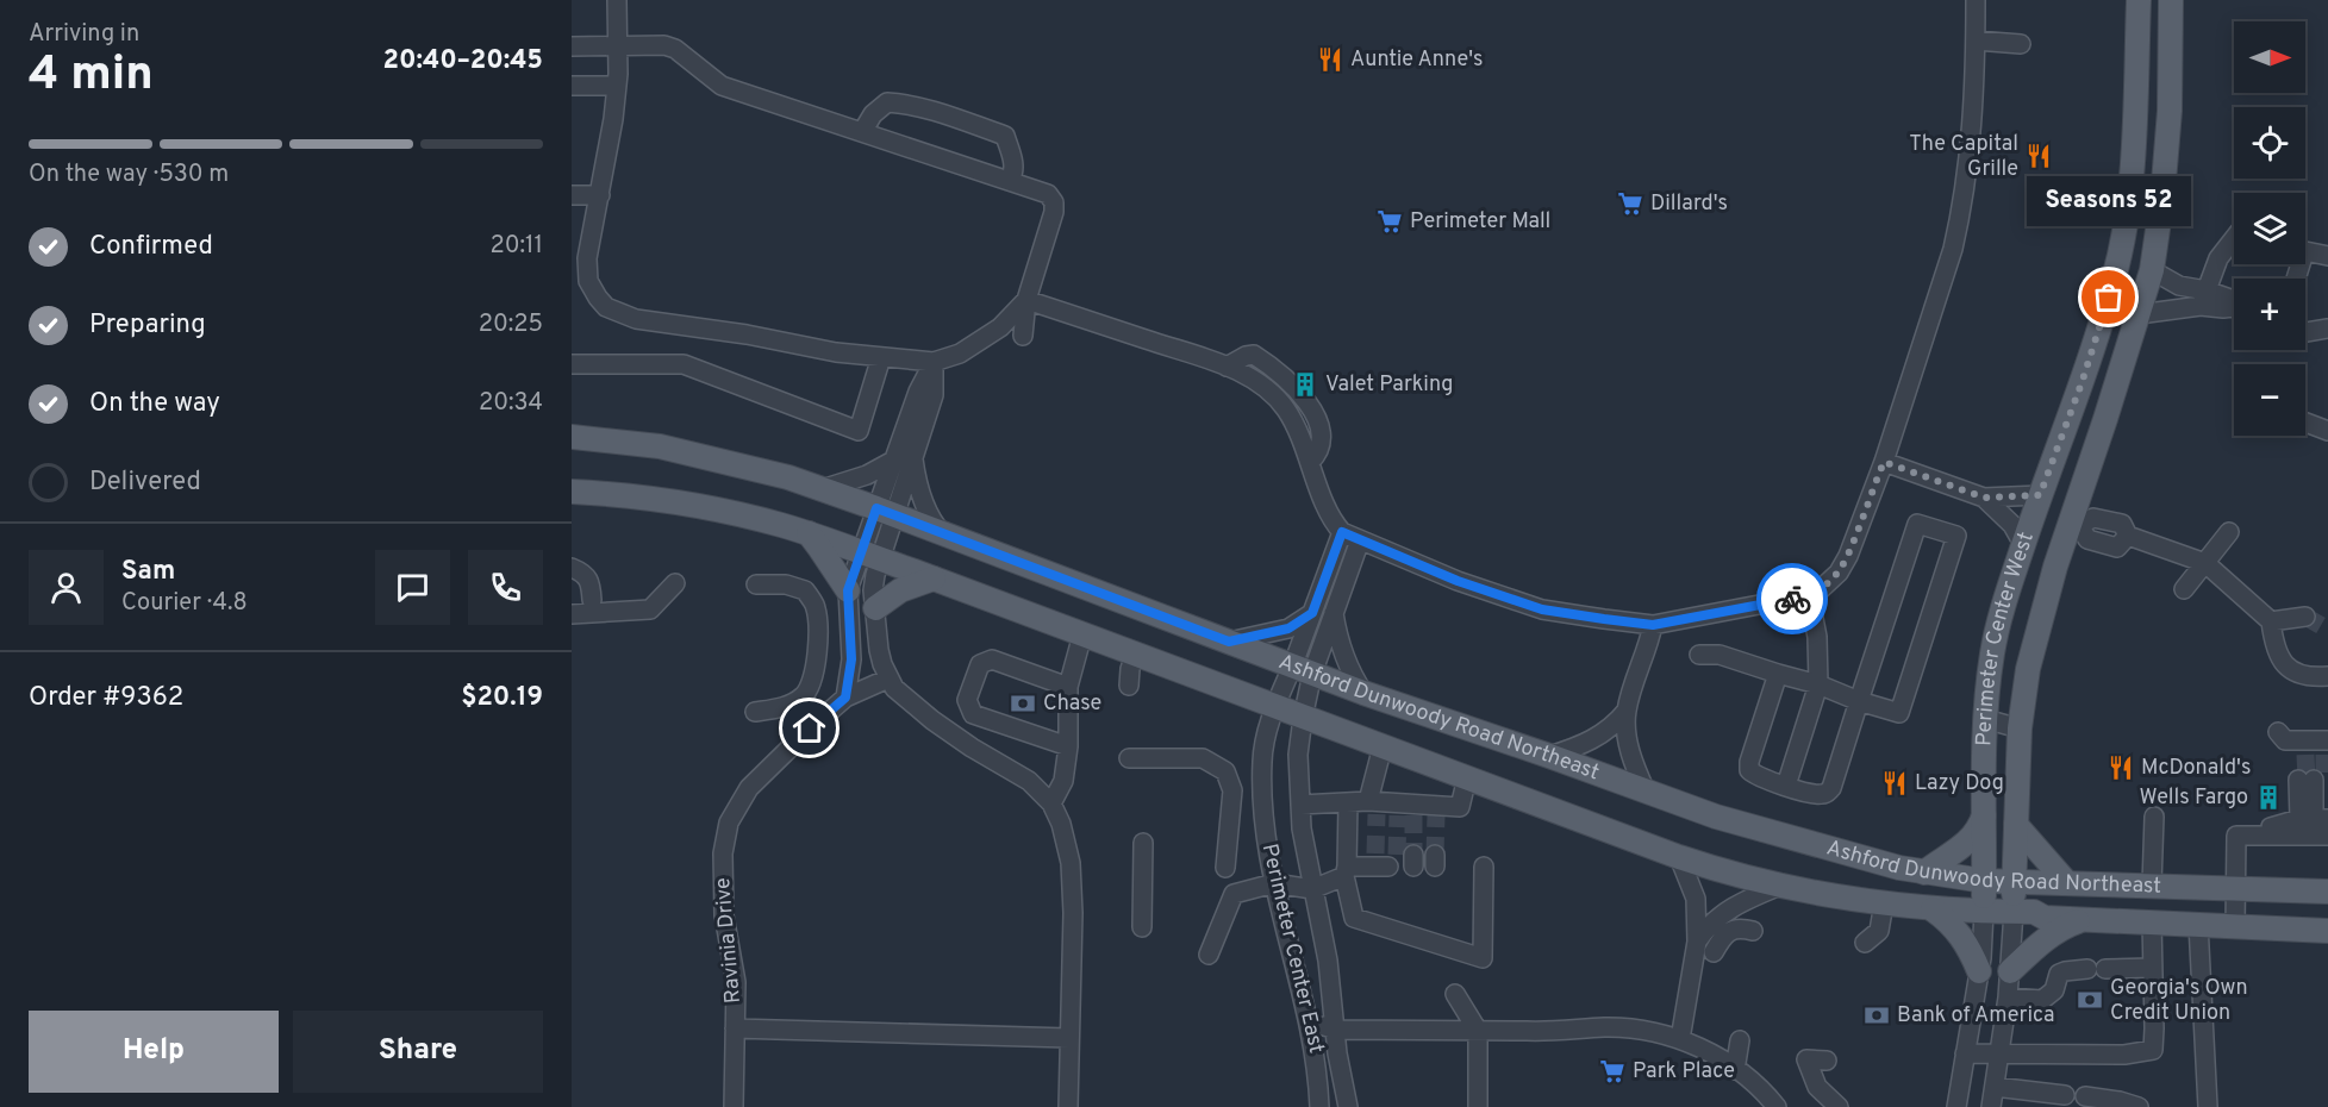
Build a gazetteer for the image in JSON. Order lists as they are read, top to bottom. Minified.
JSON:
{"streets":{"main road":["Perimeter Center West","Ashford Dunwoody Road Northeast"],"street":["Ravinia Drive","Perimeter Center East"]},"crossings":[["Perimeter Center West","Ashford Dunwoody Road Northeast"],["Ashford Dunwoody Road Northeast","Perimeter Center East"]],"places":{"restaurant":["Auntie Anne's","The Capital Grille","McDonald's","Lazy Dog"],"supermarket":["Dillard's","Perimeter Mall","Park Place"],"other":["Seasons 52"],"building":["Valet Parking","Wells Fargo"],"bank":["Chase","Georgia's Own Credit Union","Bank of America"]},"north":"right","page":{"heading":["4 min","Arriving in","20:40–20:45"],"panel":["Sam","Courier · 4.8","Order #9362","$20.19"],"map_buttons":["+","−"],"bar":"On the way · 530 m","bubble":"Seasons 52","list":[["Confirmed","20:11"],["Preparing","20:25"],["On the way","20:34"],"Delivered"],"buttons":["Help","Share"]}}
